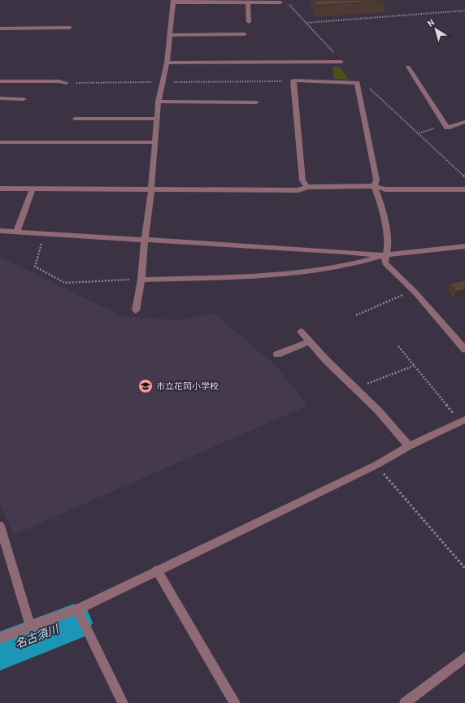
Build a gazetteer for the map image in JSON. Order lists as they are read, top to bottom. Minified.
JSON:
{"water":["名古須川"],"places":{"school or university":["市立花岡小学校"]},"north":"top left"}
